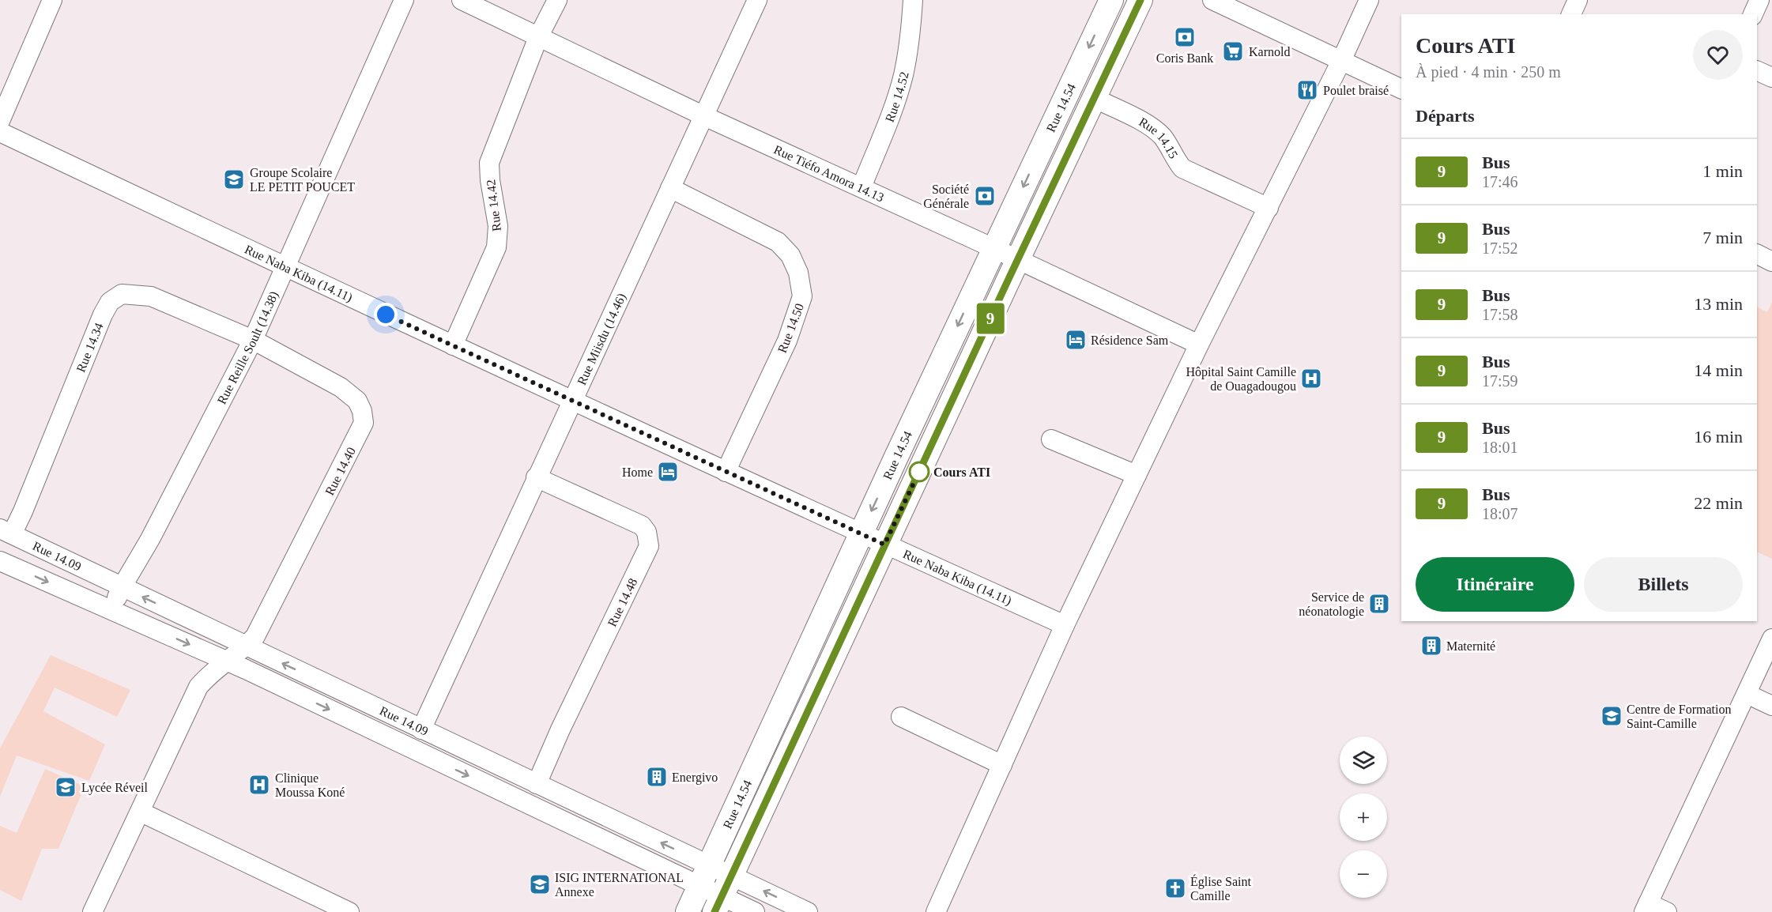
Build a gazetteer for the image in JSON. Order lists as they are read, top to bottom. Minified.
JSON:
{"streets":{"main road":["Rue 14.54"],"street":["Rue 14.52","Rue 14.15","Rue Tiéfo Amora 14.13","Rue 14.42","Rue Naba Kiba (14.11)","Rue 14.50","Rue Miisdu (14.46)","Rue 14.34","Rue Reille Soult (14.38)","Rue 14.40","Rue 14.09","Rue 14.48"]},"crossings":[["Rue 14.52","Rue Tiéfo Amora 14.13"],["Rue 14.54","Rue Tiéfo Amora 14.13"],["Rue 14.54","Rue Naba Kiba (14.11)"],["Rue 14.54","Rue 14.09"],["Rue Tiéfo Amora 14.13","Rue 14.42"],["Rue Tiéfo Amora 14.13","Rue Miisdu (14.46)"],["Rue 14.42","Rue Naba Kiba (14.11)"],["Rue Naba Kiba (14.11)","Rue 14.50"],["Rue Naba Kiba (14.11)","Rue Miisdu (14.46)"],["Rue Naba Kiba (14.11)","Rue Reille Soult (14.38)"],["Rue 14.50","Rue Miisdu (14.46)"],["Rue Miisdu (14.46)","Rue 14.09"],["Rue Miisdu (14.46)","Rue 14.48"],["Rue 14.34","Rue Reille Soult (14.38)"],["Rue 14.34","Rue 14.40"],["Rue 14.34","Rue 14.09"],["Rue Reille Soult (14.38)","Rue 14.40"],["Rue Reille Soult (14.38)","Rue 14.09"],["Rue 14.40","Rue 14.09"],["Rue 14.09","Rue 14.48"]],"places":{"bank":["Coris Bank","Société Générale"],"supermarket":["Karnold"],"restaurant":["Poulet braisé"],"school or university":["Groupe Scolaire LE PETIT POUCET","Centre de Formation Saint-Camille","Lycée Réveil","ISIG INTERNATIONAL Annexe"],"hotel":["Résidence Sam","Home"],"hospital":["Hôpital Saint Camille de Ouagadougou","Clinique Moussa Koné"],"other":["Cours ATI"],"building":["Service de néonatologie","Maternité","Energivo"],"church":["Église Saint Camille"]},"lines":["bus line 9"],"page":{"on_map":"9","heading":[["Cours ATI","À pied · 4 min · 250 m"],"Départs"],"list":[{"mark":"9","name":"Bus","note":"17:46","value":"1 min"},{"mark":"9","name":"Bus","note":"17:52","value":"7 min"},{"mark":"9","name":"Bus","note":"17:58","value":"13 min"},{"mark":"9","name":"Bus","note":"17:59","value":"14 min"},{"mark":"9","name":"Bus","note":"18:01","value":"16 min"},{"mark":"9","name":"Bus","note":"18:07","value":"22 min"}],"buttons":["Itinéraire","Billets"],"map_buttons":["+","−"]}}
